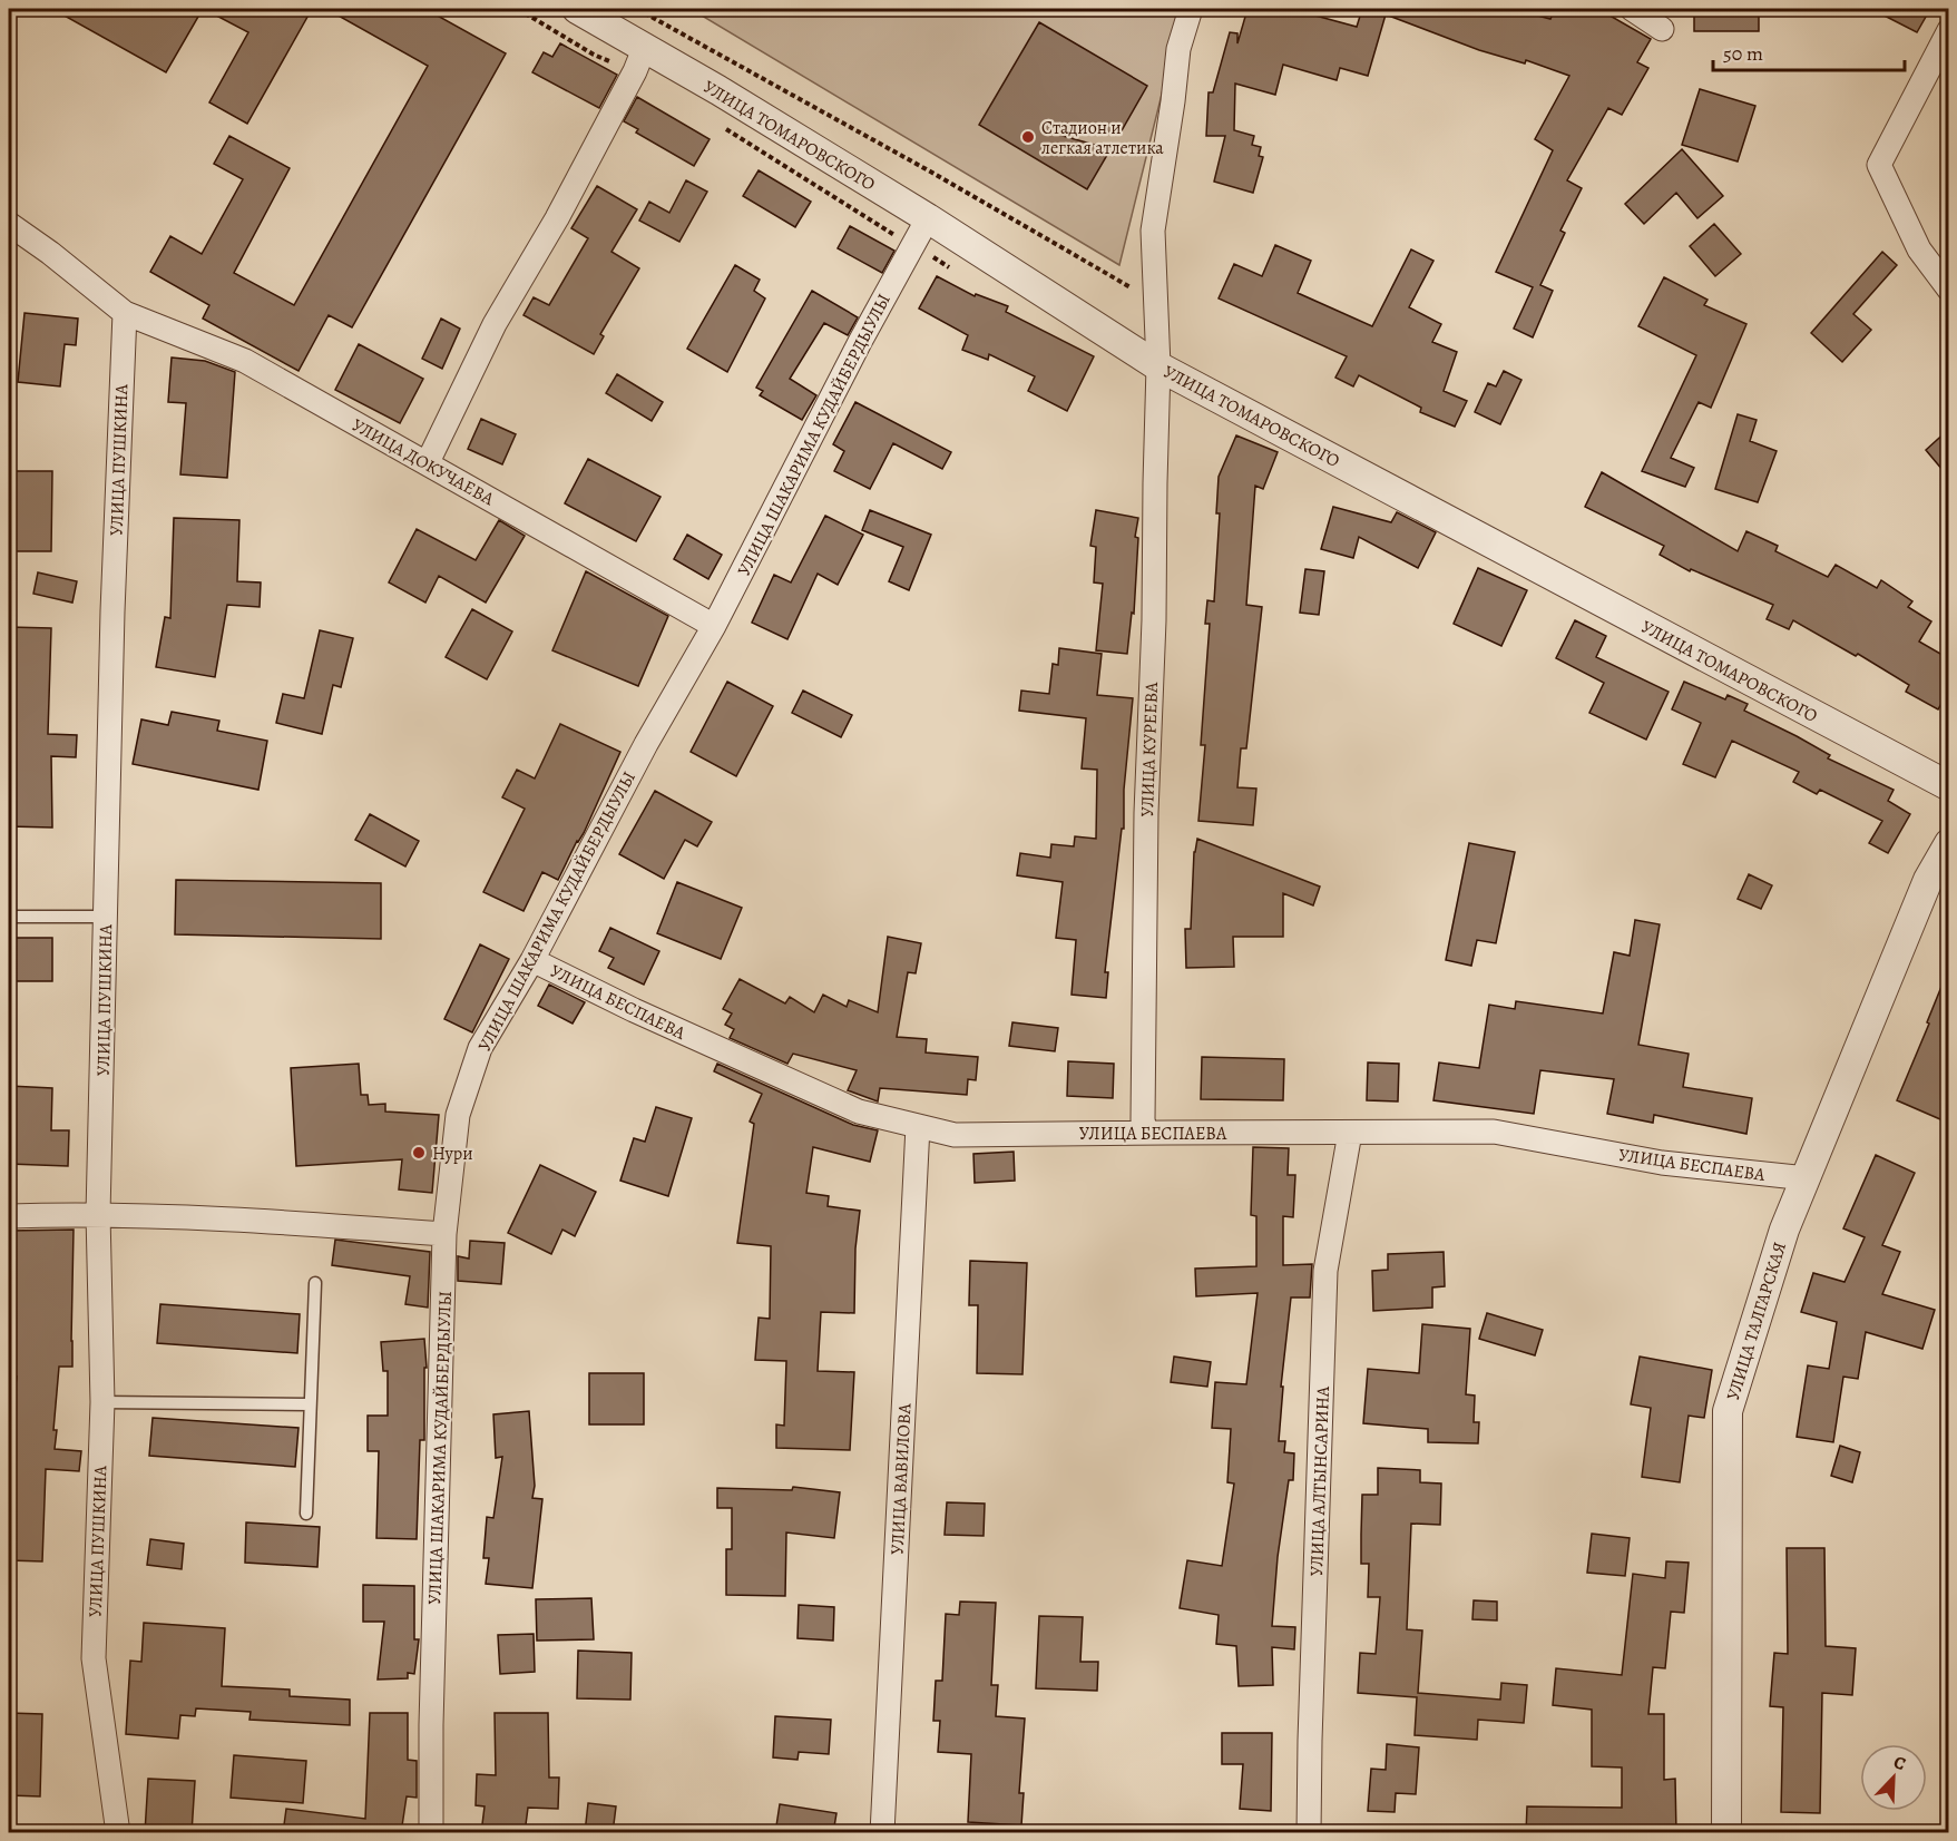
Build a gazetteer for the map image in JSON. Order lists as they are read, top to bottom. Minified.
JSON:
{"streets":{"street":["УЛИЦА ТОМАРОВСКОГО","УЛИЦА ШАКАРИМА КУДАЙБЕРДЫУЛЫ","УЛИЦА ПУШКИНА","УЛИЦА ДОКУЧАЕВА","УЛИЦА КУРЕЕВА","УЛИЦА БЕСПАЕВА","УЛИЦА ТАЛГАРСКАЯ","УЛИЦА ВАВИЛОВА","УЛИЦА АЛТЫНСАРИНА"]},"crossings":[["УЛИЦА ТОМАРОВСКОГО","УЛИЦА ШАКАРИМА КУДАЙБЕРДЫУЛЫ"],["УЛИЦА ТОМАРОВСКОГО","УЛИЦА КУРЕЕВА"],["УЛИЦА ШАКАРИМА КУДАЙБЕРДЫУЛЫ","УЛИЦА ДОКУЧАЕВА"],["УЛИЦА ШАКАРИМА КУДАЙБЕРДЫУЛЫ","УЛИЦА БЕСПАЕВА"],["УЛИЦА ПУШКИНА","УЛИЦА ДОКУЧАЕВА"],["УЛИЦА КУРЕЕВА","УЛИЦА БЕСПАЕВА"],["УЛИЦА БЕСПАЕВА","УЛИЦА ТАЛГАРСКАЯ"],["УЛИЦА БЕСПАЕВА","УЛИЦА ВАВИЛОВА"],["УЛИЦА БЕСПАЕВА","УЛИЦА АЛТЫНСАРИНА"]],"places":["Стадион и легкая атлетика","Нури"],"scale_bar":"50 m","north":"top right"}
